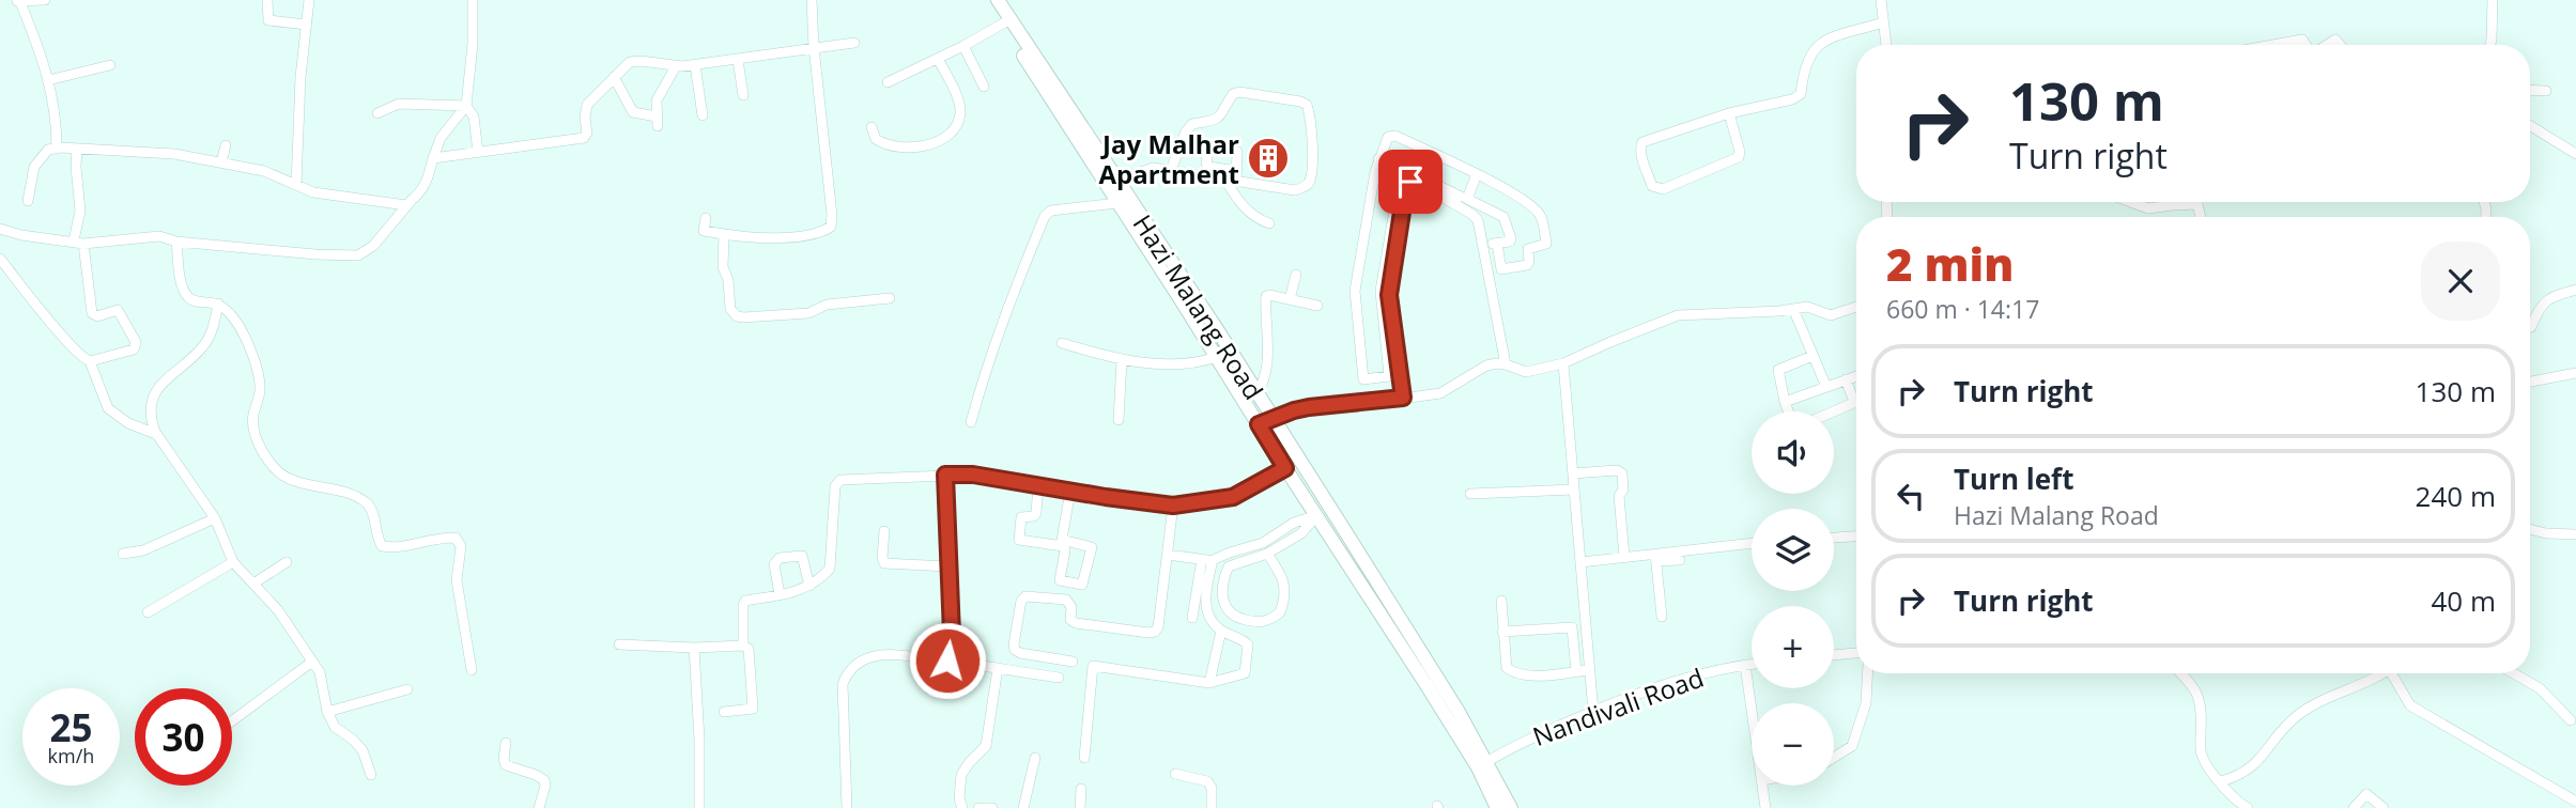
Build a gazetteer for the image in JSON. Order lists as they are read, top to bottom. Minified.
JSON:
{"streets":{"main road":["Hazi Malang Road"],"street":["Nandivali Road"]},"crossings":[["Hazi Malang Road","Nandivali Road"]],"places":{"building":["Jay Malhar Apartment"]},"page":{"turn":["130 m","Turn right"],"heading":["2 min","660 m · 14:17"],"list":[{"name":"Turn right","value":"130 m"},{"name":"Turn left","note":"Hazi Malang Road","value":"240 m"},{"name":"Turn right","value":"40 m"}],"map_buttons":["+","−"],"speed":"25 km/h","limit":"30"}}
